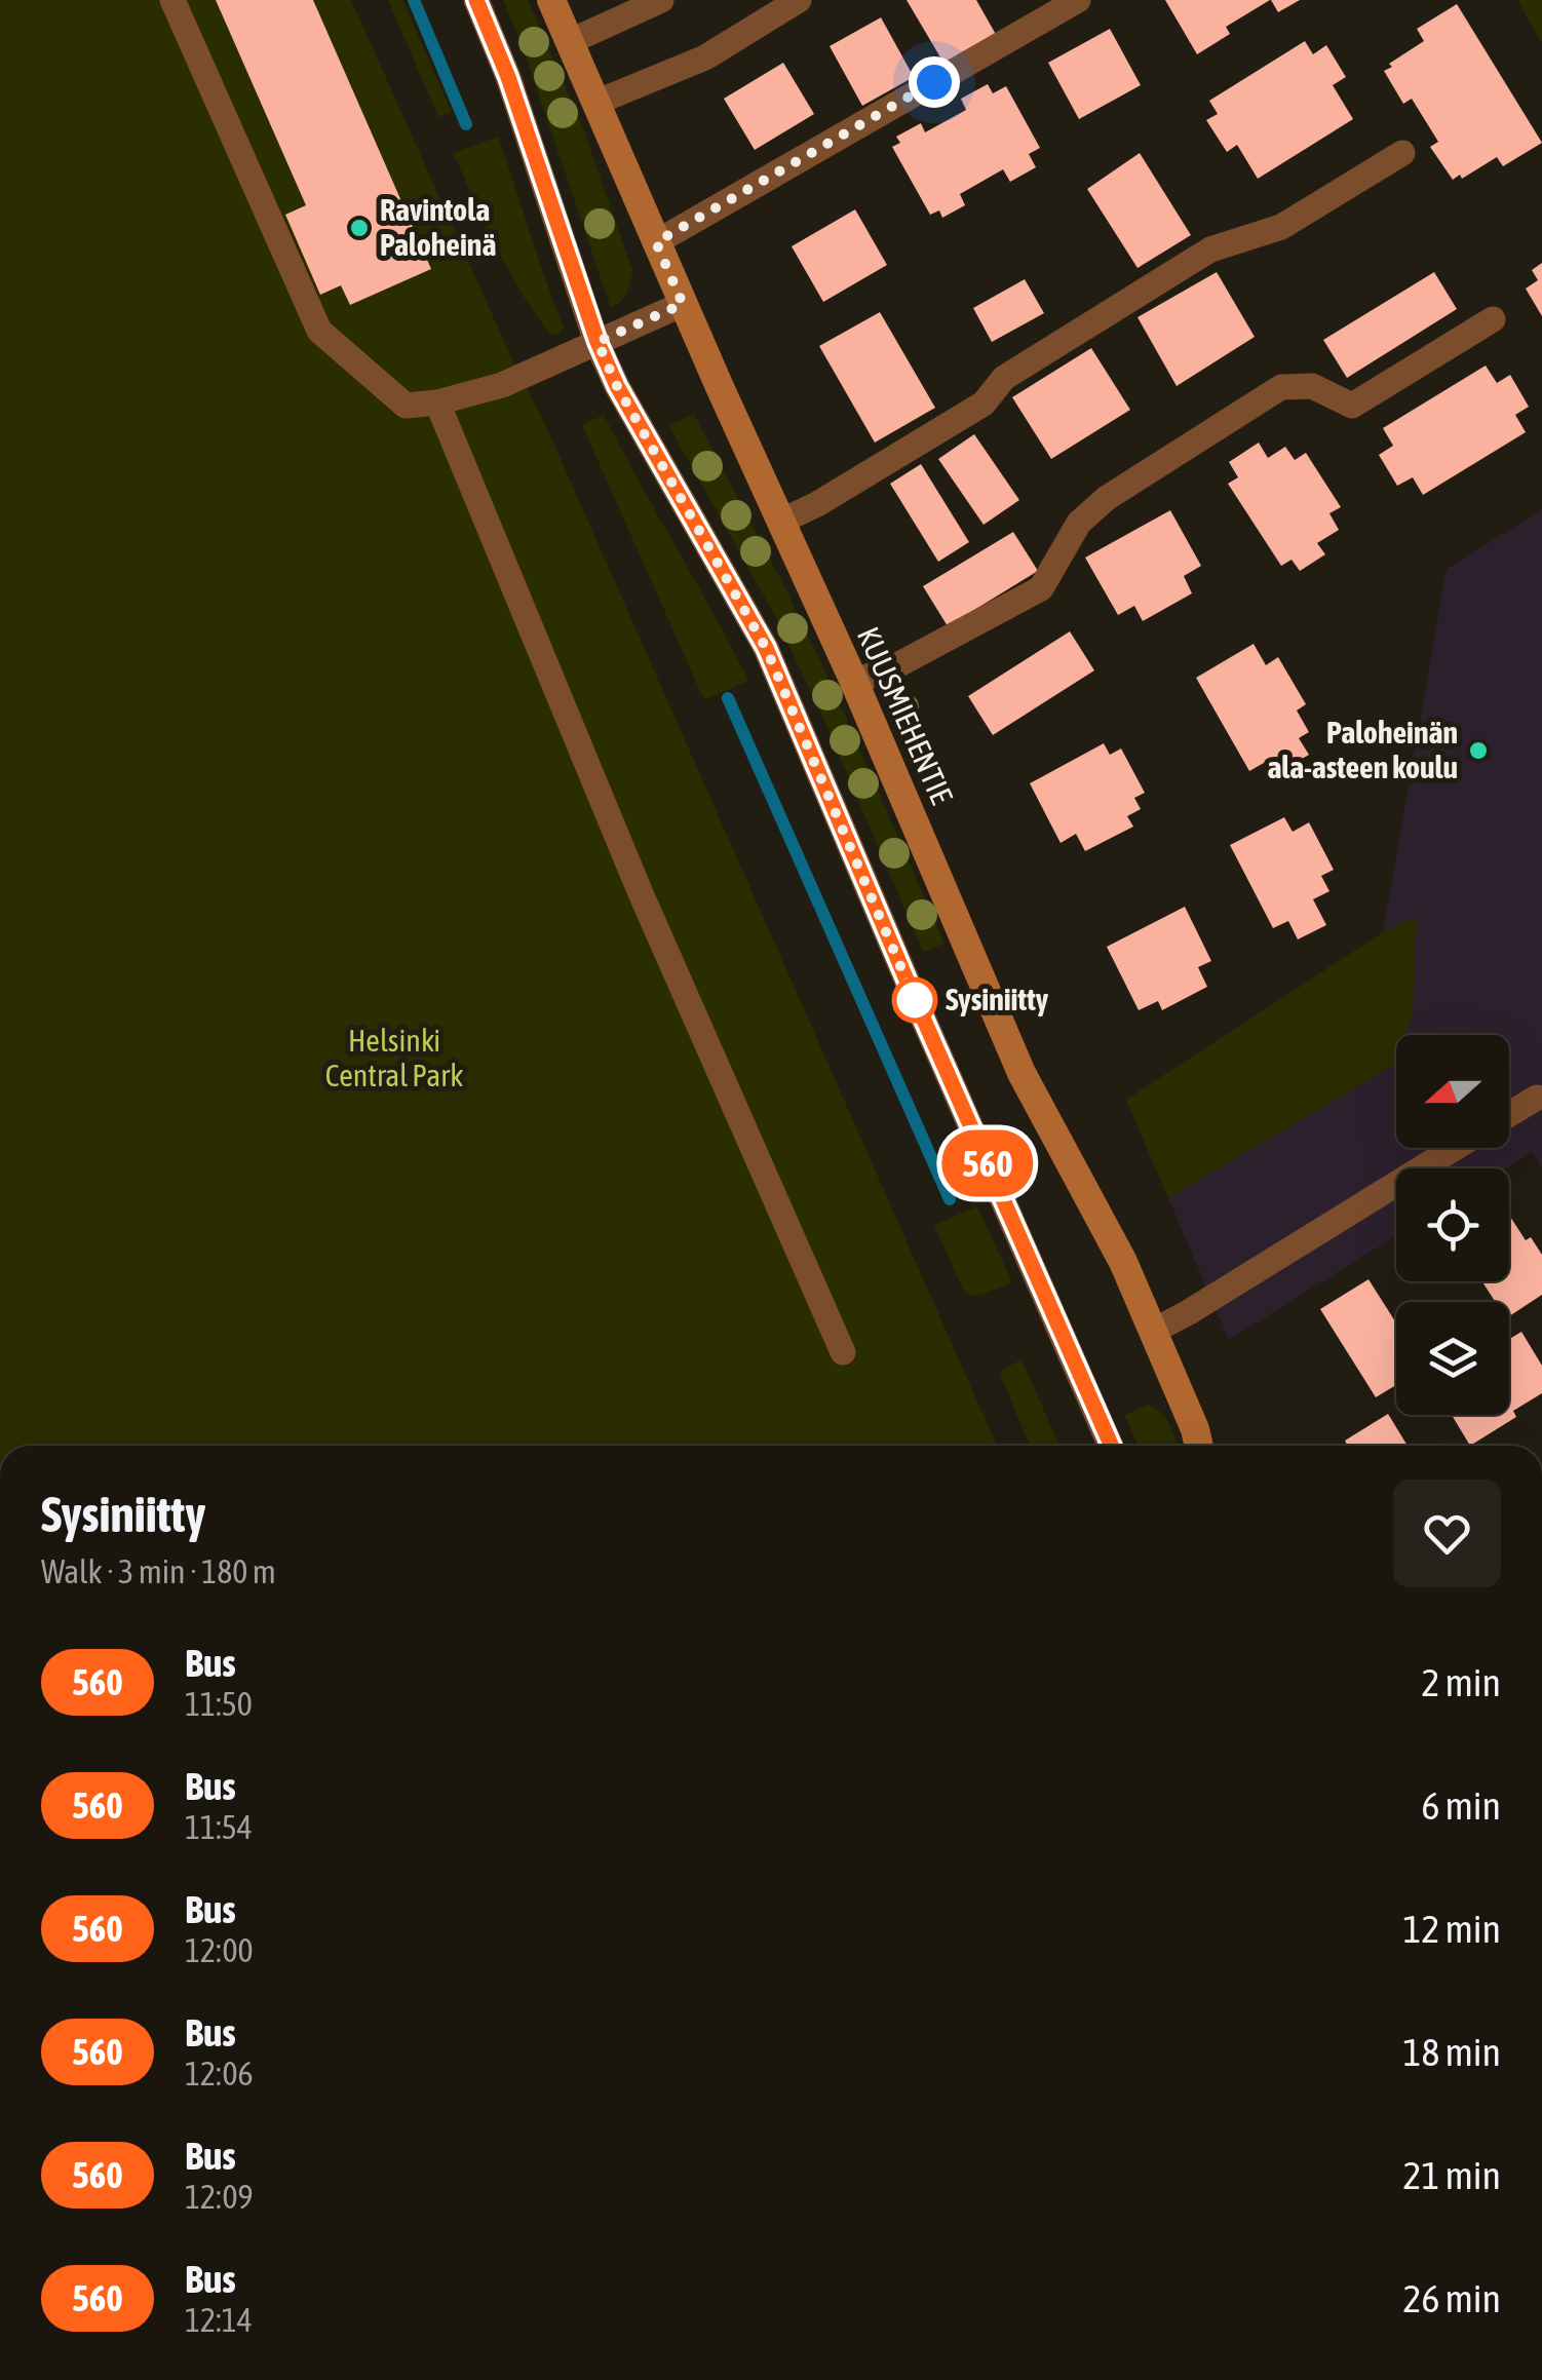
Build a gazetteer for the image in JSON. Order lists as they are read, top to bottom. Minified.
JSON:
{"streets":{"main road":["KUUSMIEHENTIE"]},"parks":["Helsinki Central Park"],"places":["Ravintola Paloheinä","Paloheinän ala-asteen koulu","Sysiniitty"],"lines":["bus line 560"],"north":"left","page":{"on_map":"560","heading":["Sysiniitty","Walk · 3 min · 180 m"],"list":[{"mark":"560","name":"Bus","note":"11:50","value":"2 min"},{"mark":"560","name":"Bus","note":"11:54","value":"6 min"},{"mark":"560","name":"Bus","note":"12:00","value":"12 min"},{"mark":"560","name":"Bus","note":"12:06","value":"18 min"},{"mark":"560","name":"Bus","note":"12:09","value":"21 min"},{"mark":"560","name":"Bus","note":"12:14","value":"26 min"}]}}
